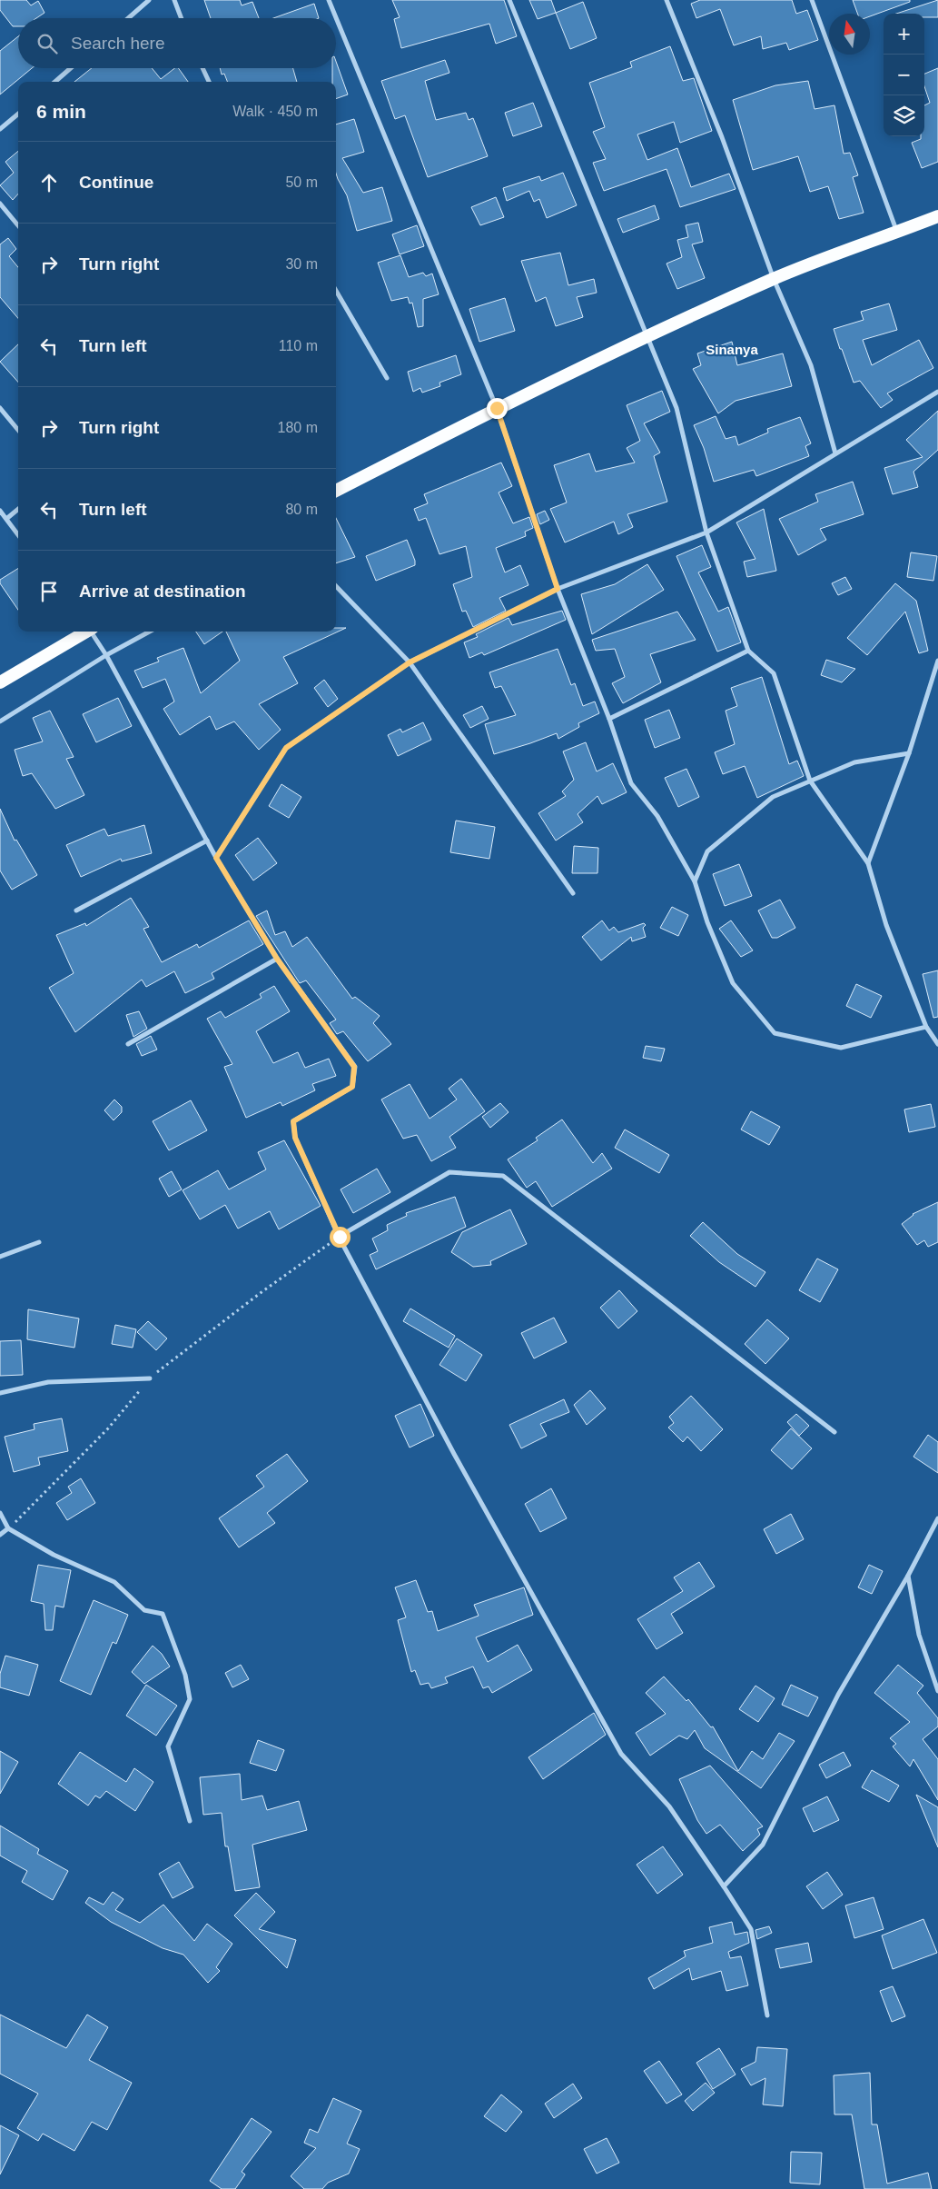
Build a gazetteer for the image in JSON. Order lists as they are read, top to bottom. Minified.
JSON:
{"districts":["Sinanya"],"north":"top","page":{"map_buttons":["+","−"],"search":"Search here","heading":["6 min","Walk · 450 m"],"list":[["Continue","50 m"],["Turn right","30 m"],["Turn left","110 m"],["Turn right","180 m"],["Turn left","80 m"],"Arrive at destination"]}}
